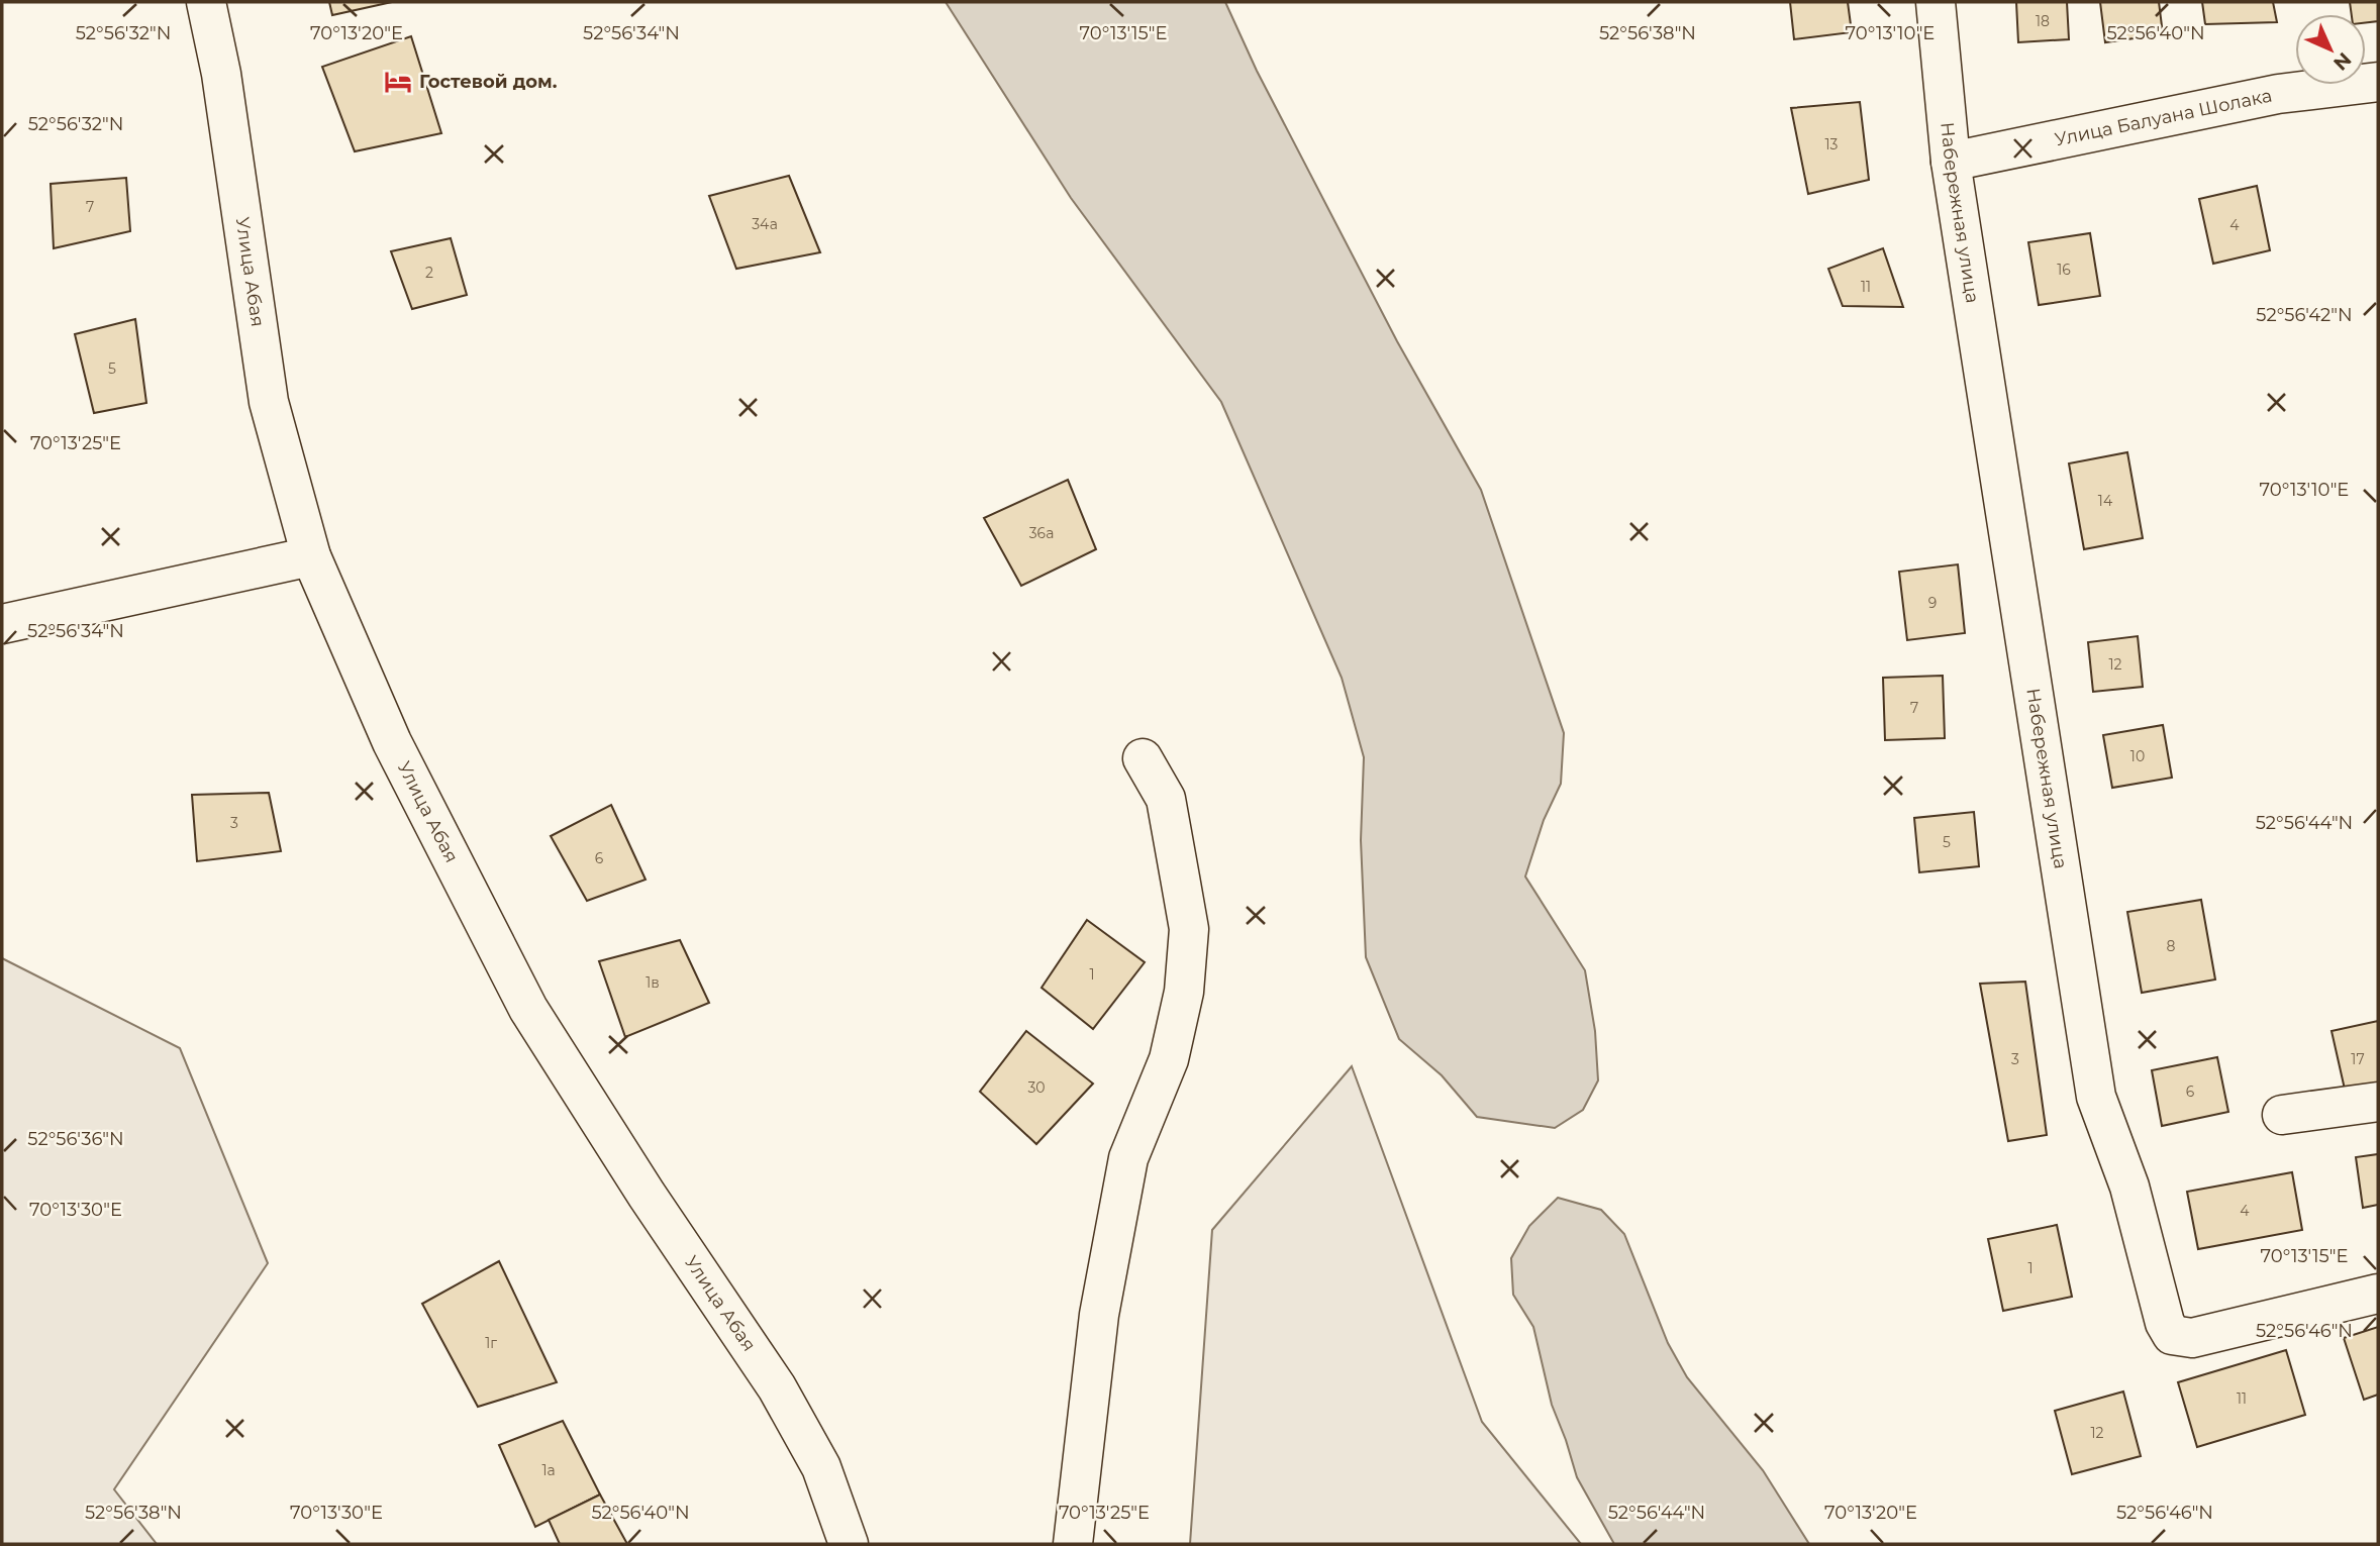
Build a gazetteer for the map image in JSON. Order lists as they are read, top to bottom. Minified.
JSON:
{"streets":{"street":["Улица Балуана Шолака","Набережная улица","Улица Абая"]},"crossings":[["Улица Балуана Шолака","Набережная улица"]],"places":{"hotel":["Гостевой дом."]},"house_numbers":["18","13","7","34а","4","16","2","11","5","14","36а","9","12","7","10","3","5","6","8","1","1в","3","17","30","6","4","1","1г","11","12","1а"],"north":"bottom right","coordinates":["52°56'32\"N","70°13'20\"E","52°56'34\"N","70°13'15\"E","52°56'38\"N","70°13'10\"E","52°56'40\"N","52°56'42\"N","70°13'25\"E","52°56'44\"N","52°56'36\"N","70°13'30\"E","52°56'46\"N"]}
